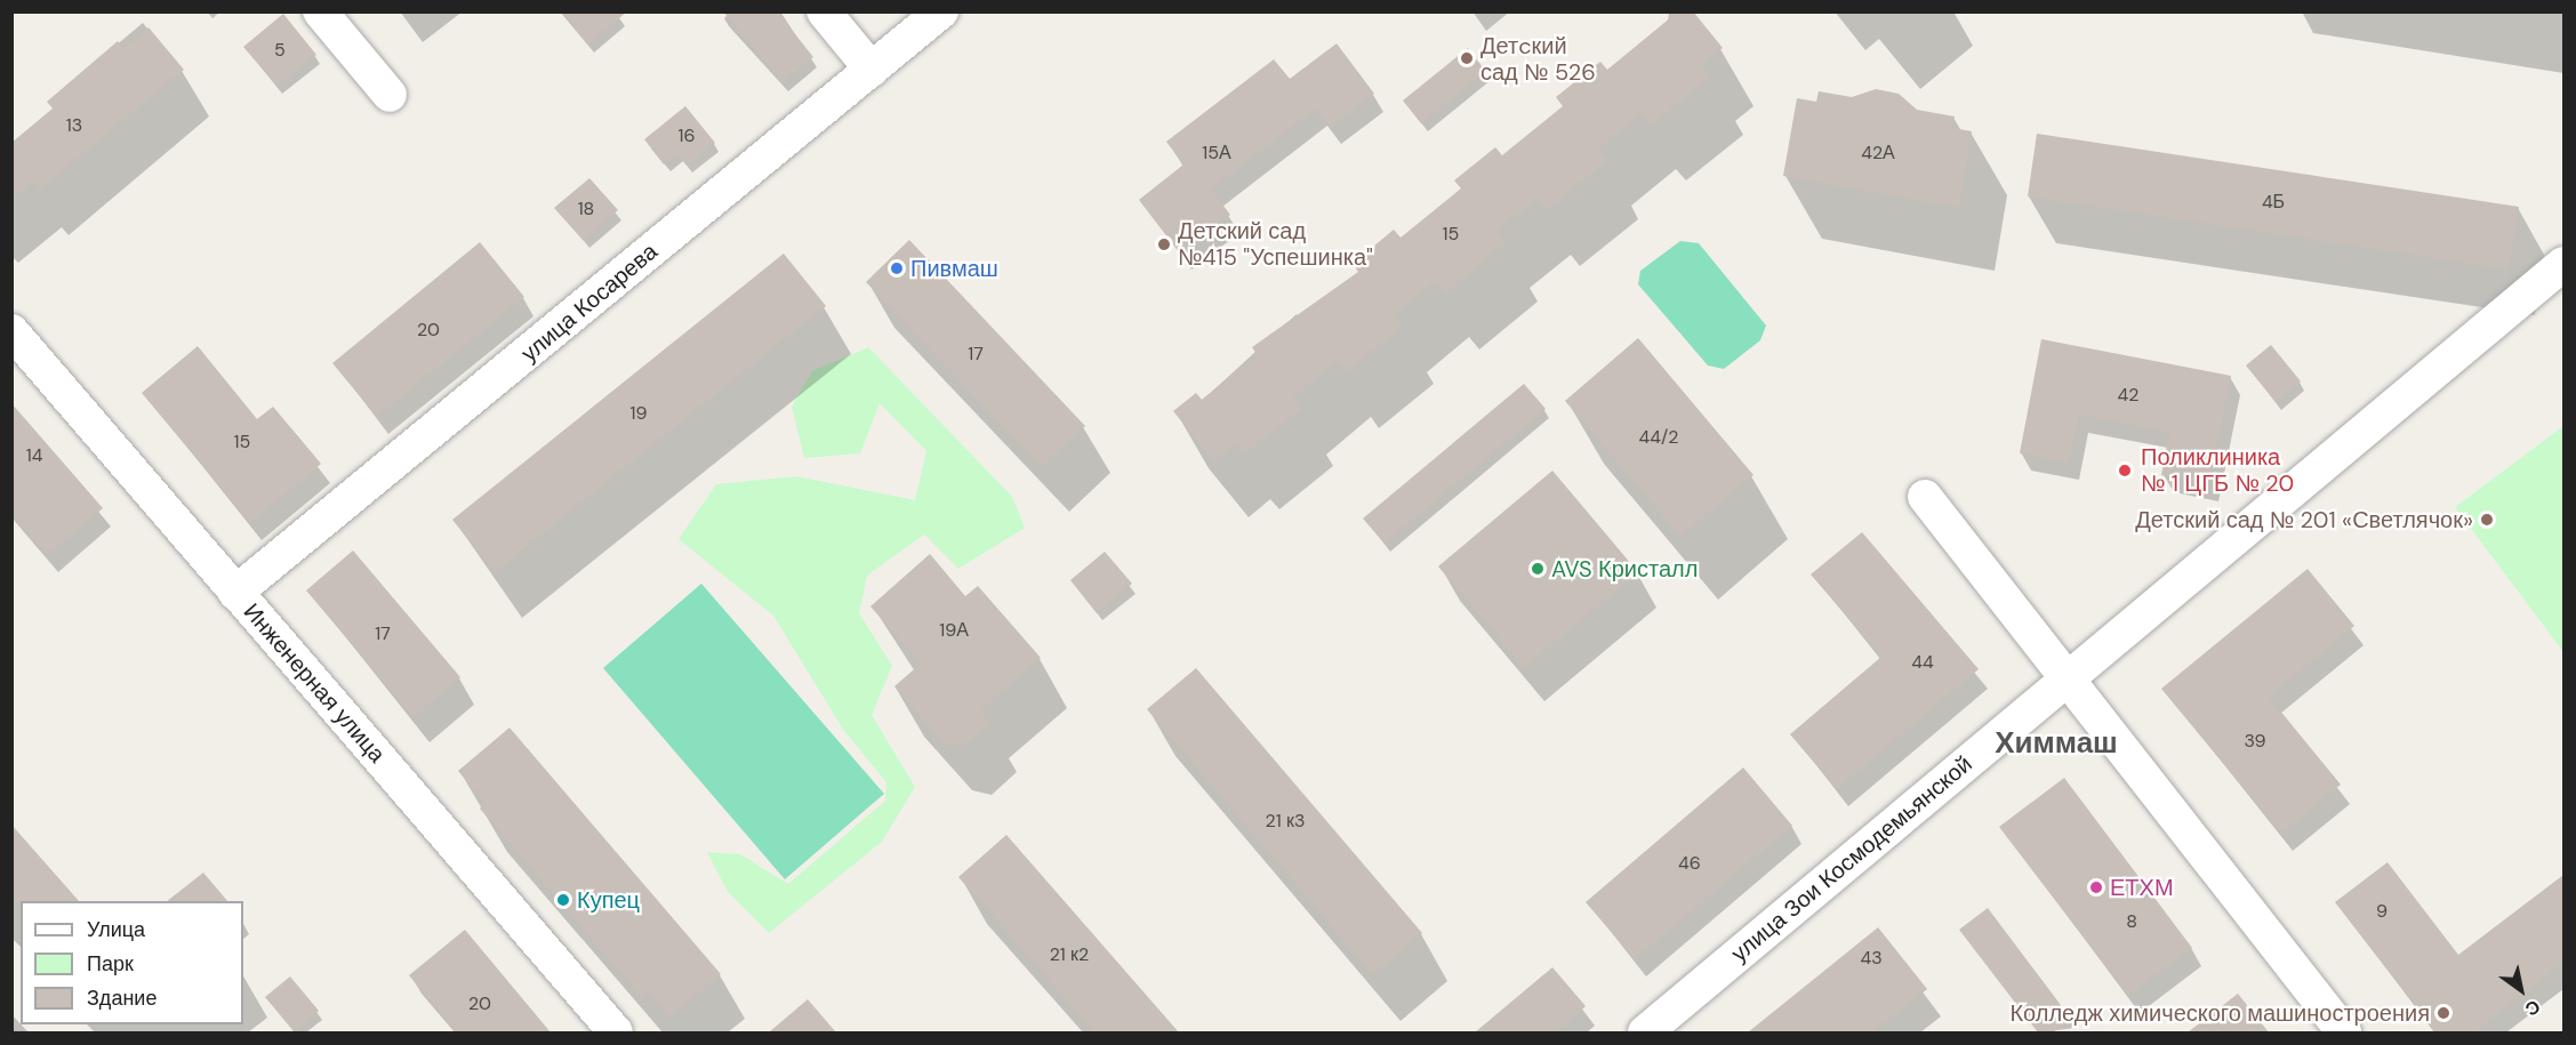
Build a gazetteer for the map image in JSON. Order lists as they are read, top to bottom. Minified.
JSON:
{"streets":{"street":["улица Косарева","Инженерная улица","улица Зои Космодемьянской"]},"crossings":[["улица Косарева","Инженерная улица"]],"districts":["Химмаш"],"places":["Детcкий сад № 526","Детский сад №415 \"Успешинка\"","Пивмаш","Поликлиника № 1 ЦГБ № 20","Детский сад № 201 «Светлячок»","AVS Кристалл","ЕТХМ","Купец","Колледж химического машиностроения"],"house_numbers":["5","13","16","15А","42А","4Б","18","15","20","17","42","19","44/2","15","14","19А","17","44","39","21 к3","46","9","8","21 к2","43","20"],"legend":["Улица","Парк","Здание"],"north":"bottom right"}
